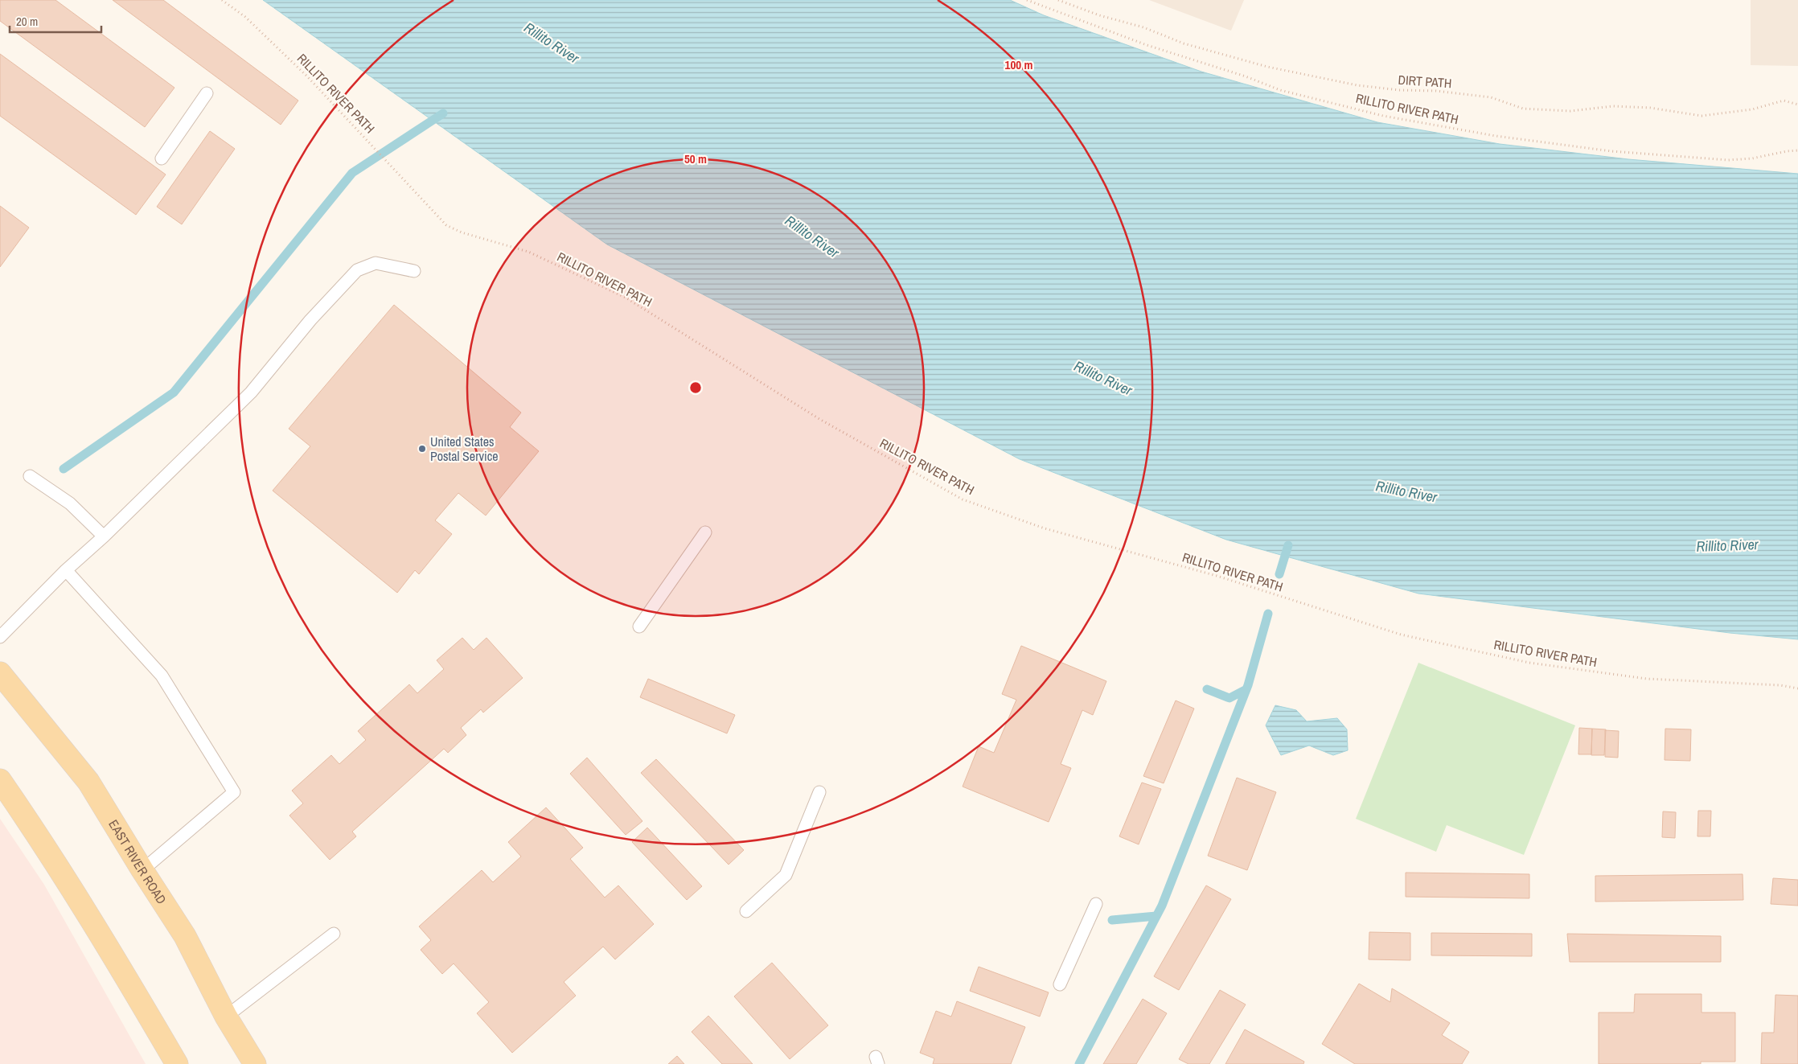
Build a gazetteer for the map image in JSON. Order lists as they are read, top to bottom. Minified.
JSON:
{"streets":{"main road":["EAST RIVER ROAD"],"path":["DIRT PATH","RILLITO RIVER PATH"]},"water":["Rillito River"],"places":["United States Postal Service"],"scale_bar":"20 m","rings":["100 m","50 m"]}
